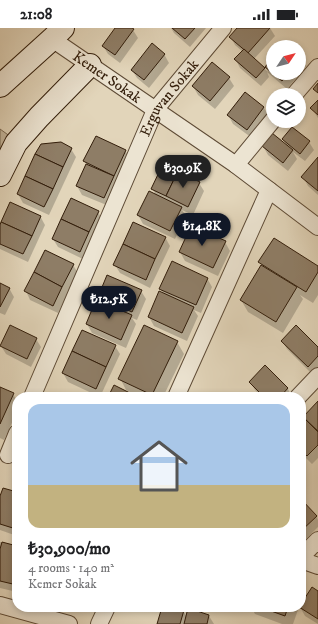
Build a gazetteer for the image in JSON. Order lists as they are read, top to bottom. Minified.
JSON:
{"streets":{"street":["Kemer Sokak","Erguvan Sokak"]},"crossings":[["Kemer Sokak","Erguvan Sokak"]],"north":"top right","page":{"status":"21:08","price":["₺30.9K","₺14.8K","₺12.5K"],"list":[{"name":"₺30,900/mo","note":"4 rooms · 140 m² · Kemer Sokak"}]}}
